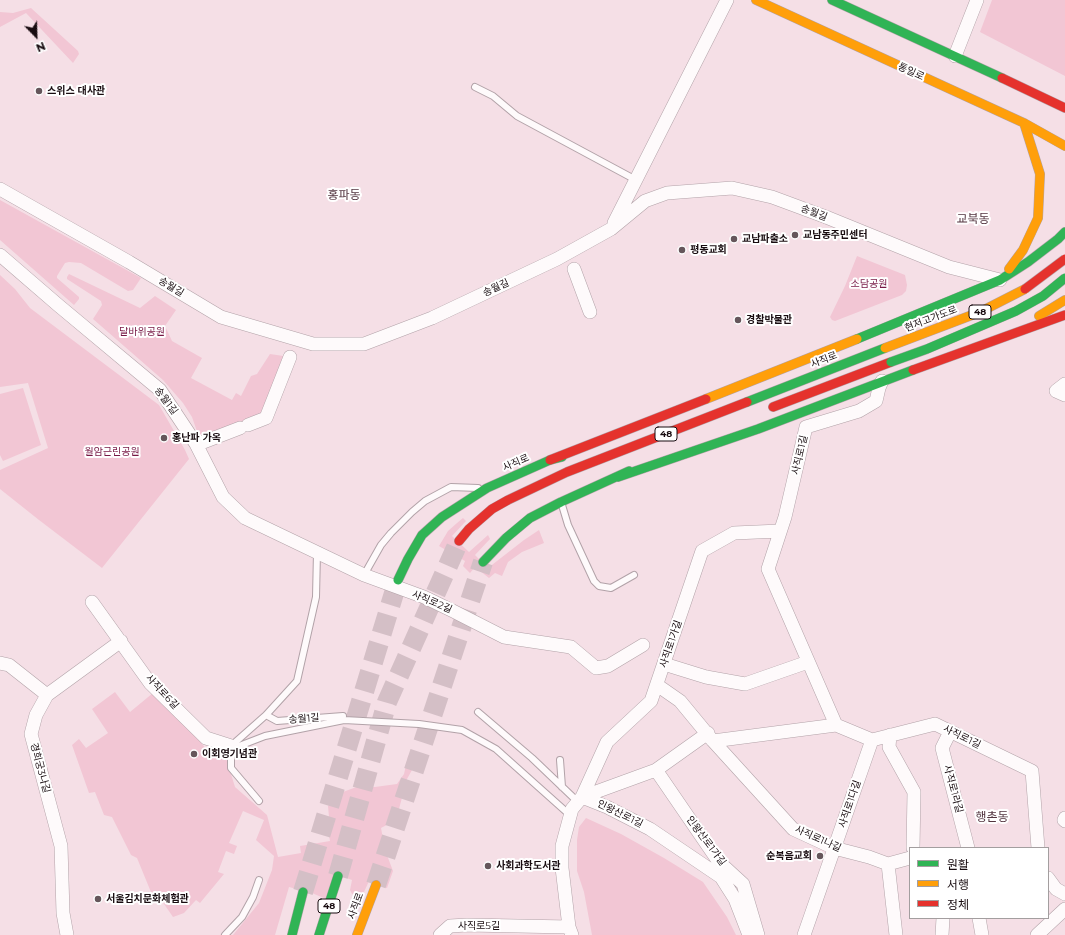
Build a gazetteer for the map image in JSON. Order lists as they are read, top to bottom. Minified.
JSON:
{"streets":{"main road":["통일로","48","현저고가도로","사직로"],"street":["송월길","송월1길","사직로1길","사직로2길","사직로1가길","사직로6길","경희궁3나길","사직로1라길","사직로1다길","인왕산로1길","사직로1나길","인왕산로1가길","사직로5길"]},"crossings":[["현저고가도로","사직로"],["송월1길","사직로2길"],["사직로1길","사직로1가길"],["사직로1길","사직로1라길"],["사직로1길","사직로1다길"],["사직로1가길","인왕산로1길"],["사직로1가길","사직로1나길"],["사직로6길","경희궁3나길"],["사직로1다길","사직로1나길"]],"districts":["홍파동","교북동","행촌동"],"parks":["소담공원","달바위공원","월암근린공원"],"places":["스위스 대사관","교남동주민센터","교남파출소","평동교회","경찰박물관","홍난파 가옥","이회영기념관","순복음교회","사회과학도서관","서울김치문화체험관"],"legend":["원활","서행","정체"],"north":"bottom right"}
